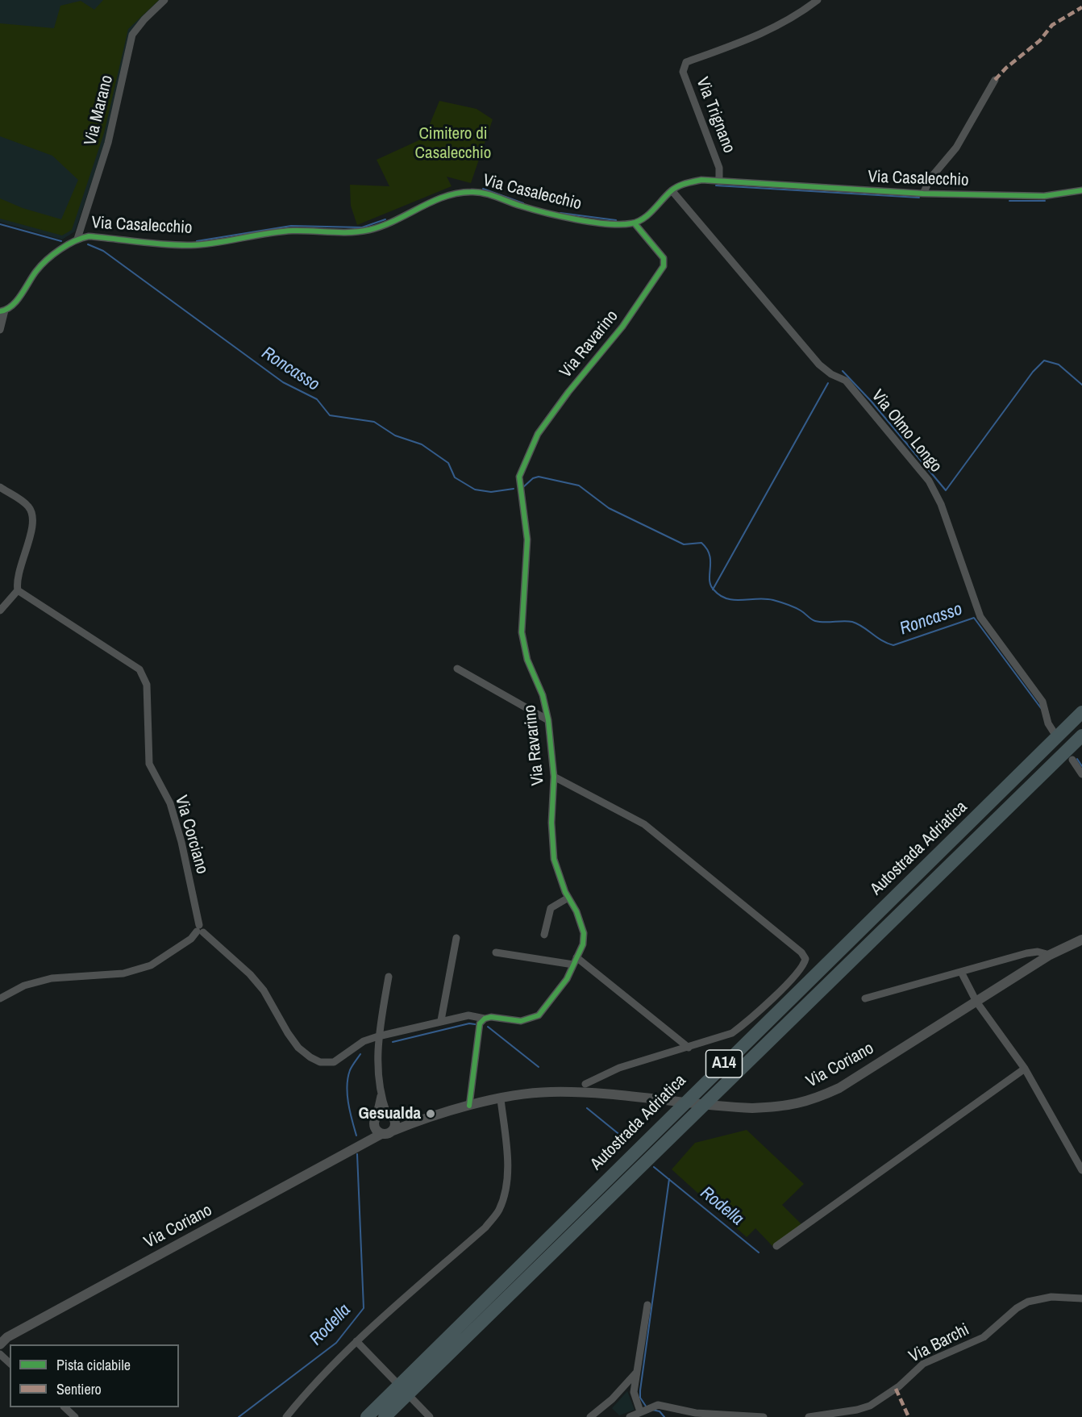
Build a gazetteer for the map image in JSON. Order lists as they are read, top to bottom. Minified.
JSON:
{"streets":{"highway":["Autostrada Adriatica","A14"],"main road":["Via Coriano"],"street":["Via Marano","Via Trignano","Via Casalecchio","Via Ravarino","Via Olmo Longo","Via Corciano","Via Barchi"]},"crossings":[["Via Marano","Via Casalecchio"],["Via Trignano","Via Casalecchio"],["Via Casalecchio","Via Ravarino"],["Via Casalecchio","Via Olmo Longo"],["Via Ravarino","Via Corciano"]],"water":["Roncasso","Rodella"],"parks":["Cimitero di Casalecchio"],"places":["Gesualda"],"legend":["Pista ciclabile","Sentiero"]}
